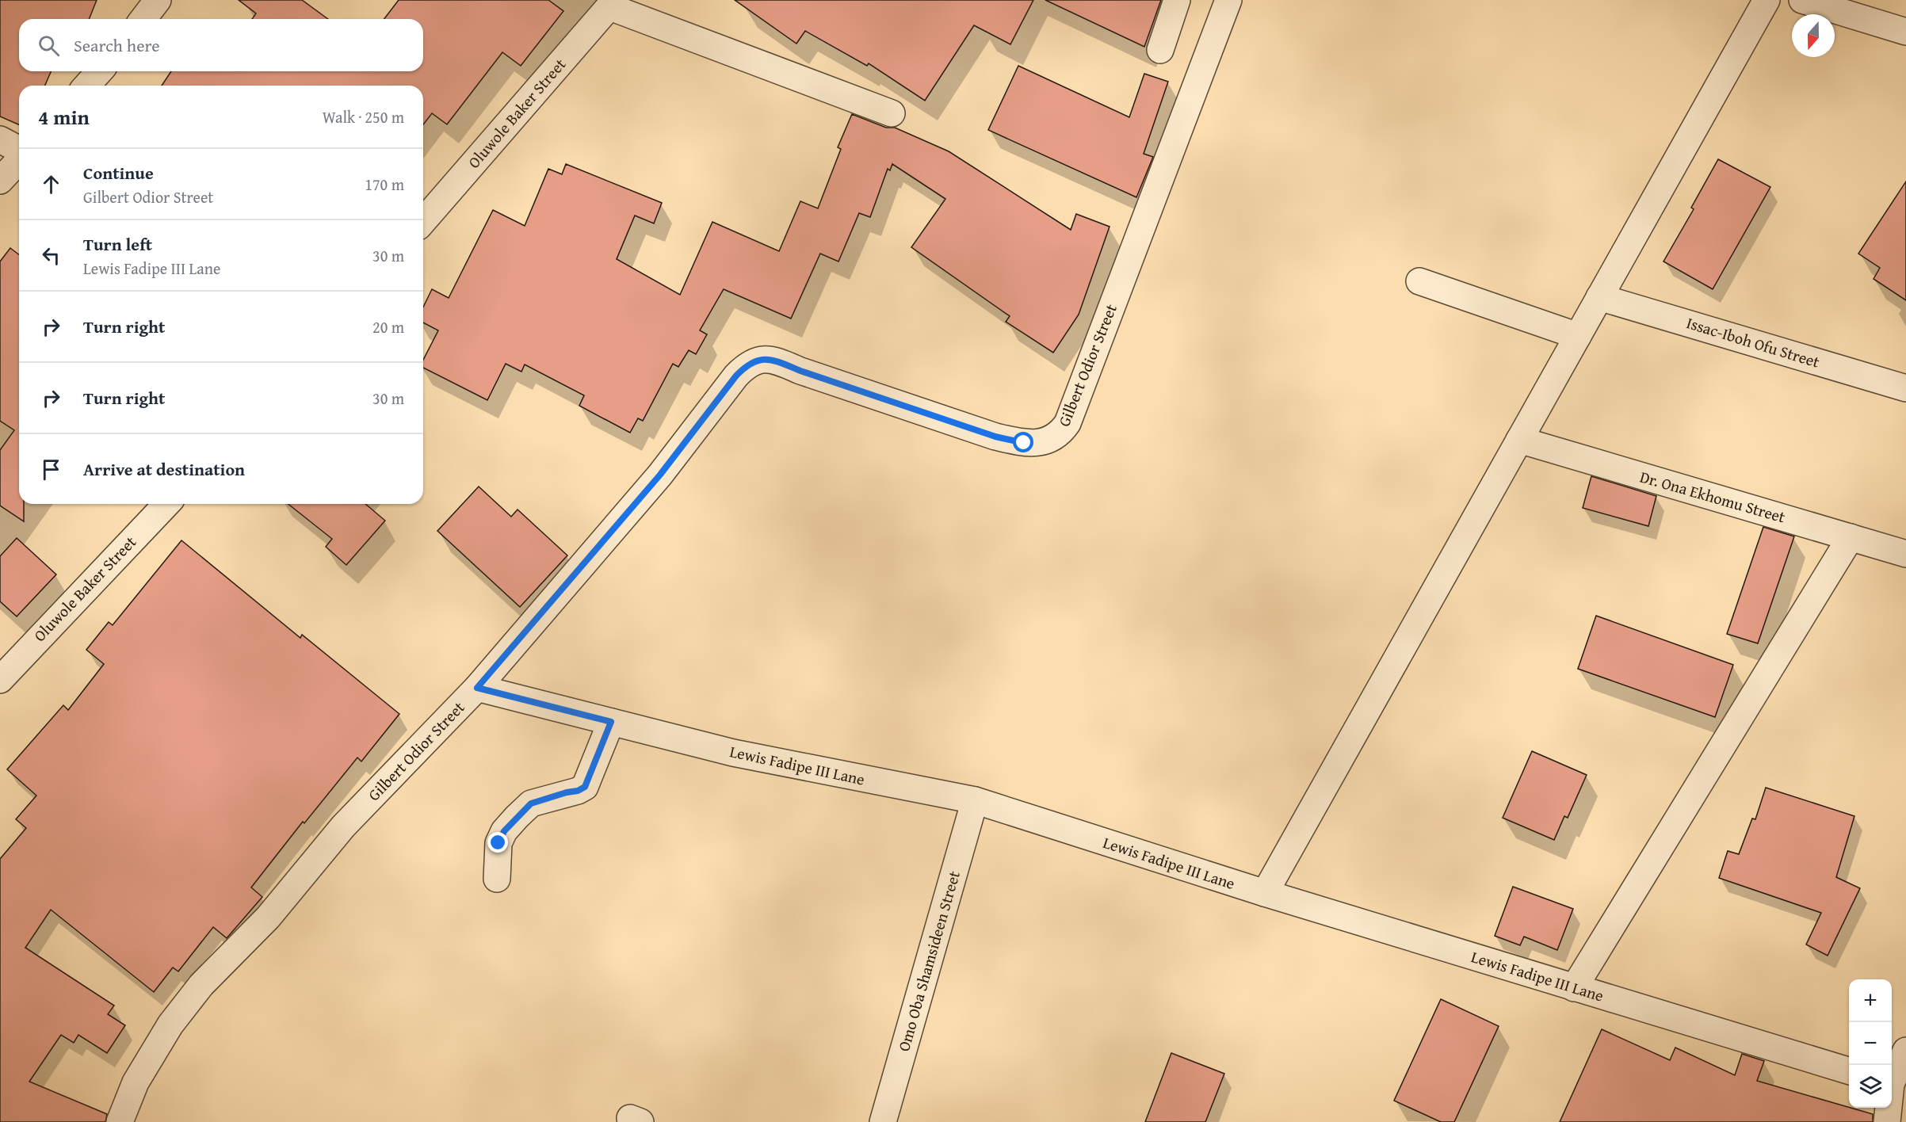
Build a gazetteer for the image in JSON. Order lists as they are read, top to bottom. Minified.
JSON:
{"streets":{"street":["Oluwole Baker Street","Issac-Iboh Ofu Street","Gilbert Odior Street","Dr. Ona Ekhomu Street","Lewis Fadipe III Lane","Omo Oba Shamsideen Street"]},"crossings":[["Gilbert Odior Street","Lewis Fadipe III Lane"],["Lewis Fadipe III Lane","Omo Oba Shamsideen Street"]],"north":"bottom","page":{"search":"Search here","heading":["4 min","Walk · 250 m"],"list":[["Continue","Gilbert Odior Street","170 m"],["Turn left","Lewis Fadipe III Lane","30 m"],["Turn right","20 m"],["Turn right","30 m"],"Arrive at destination"],"map_buttons":["+","−"]}}
